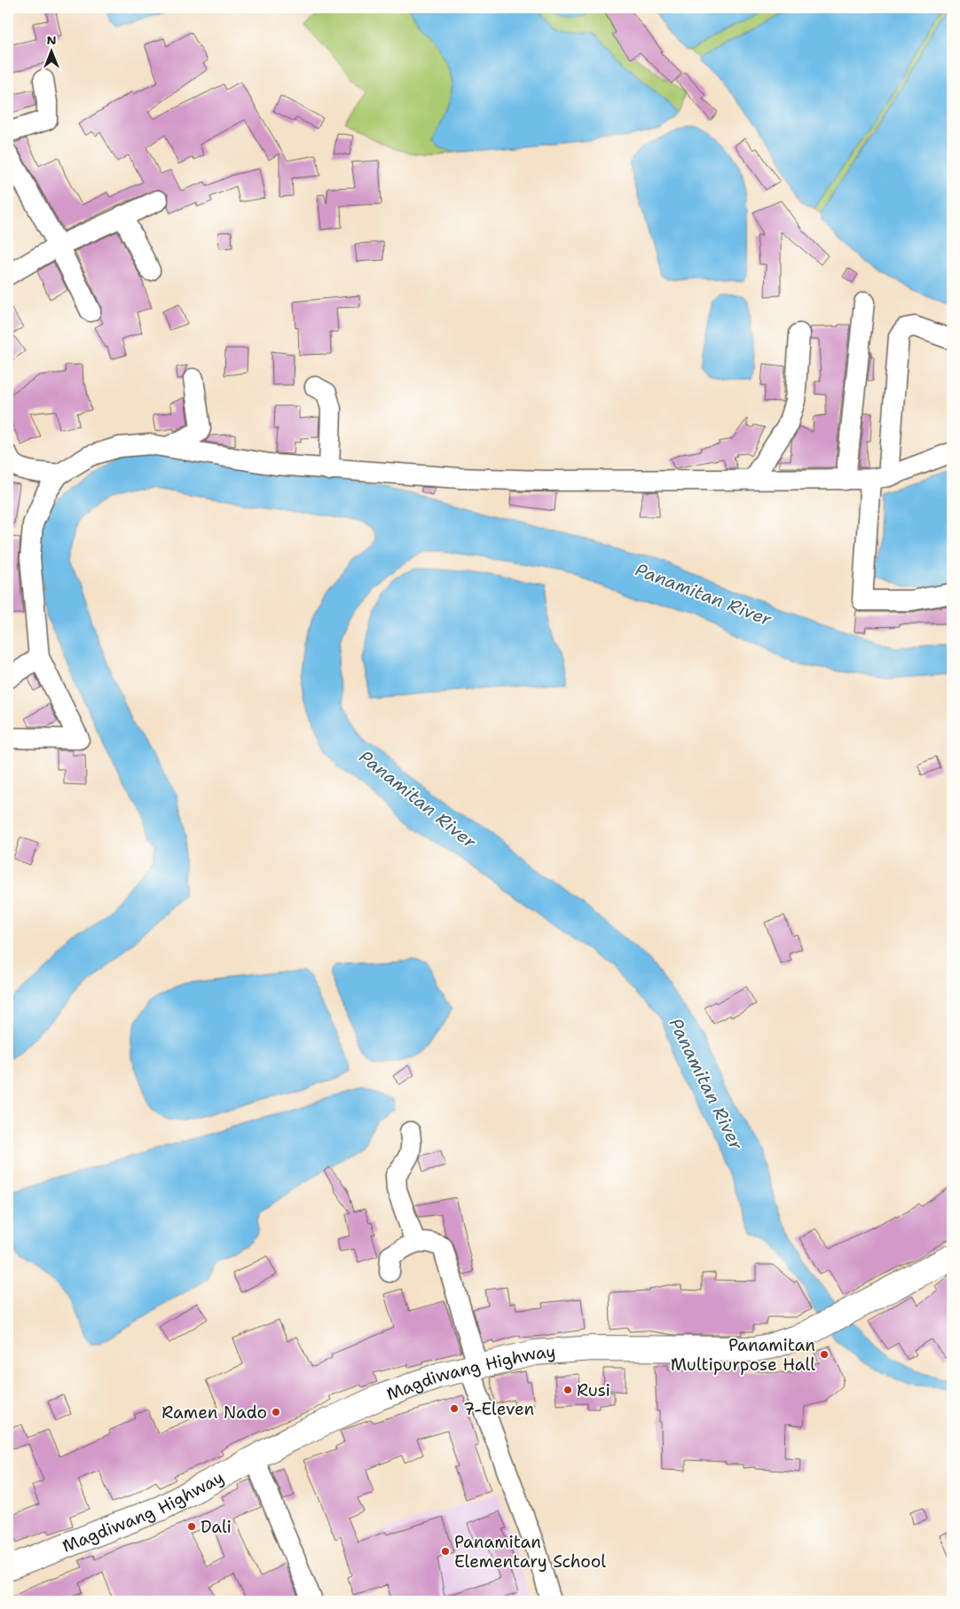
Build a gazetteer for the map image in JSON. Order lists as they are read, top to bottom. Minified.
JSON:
{"streets":{"main road":["Magdiwang Highway"]},"water":["Panamitan River"],"places":["Panamitan Multipurpose Hall","Rusi","7-Eleven","Ramen Nado","Dali","Panamitan Elementary School"],"north":"top"}
